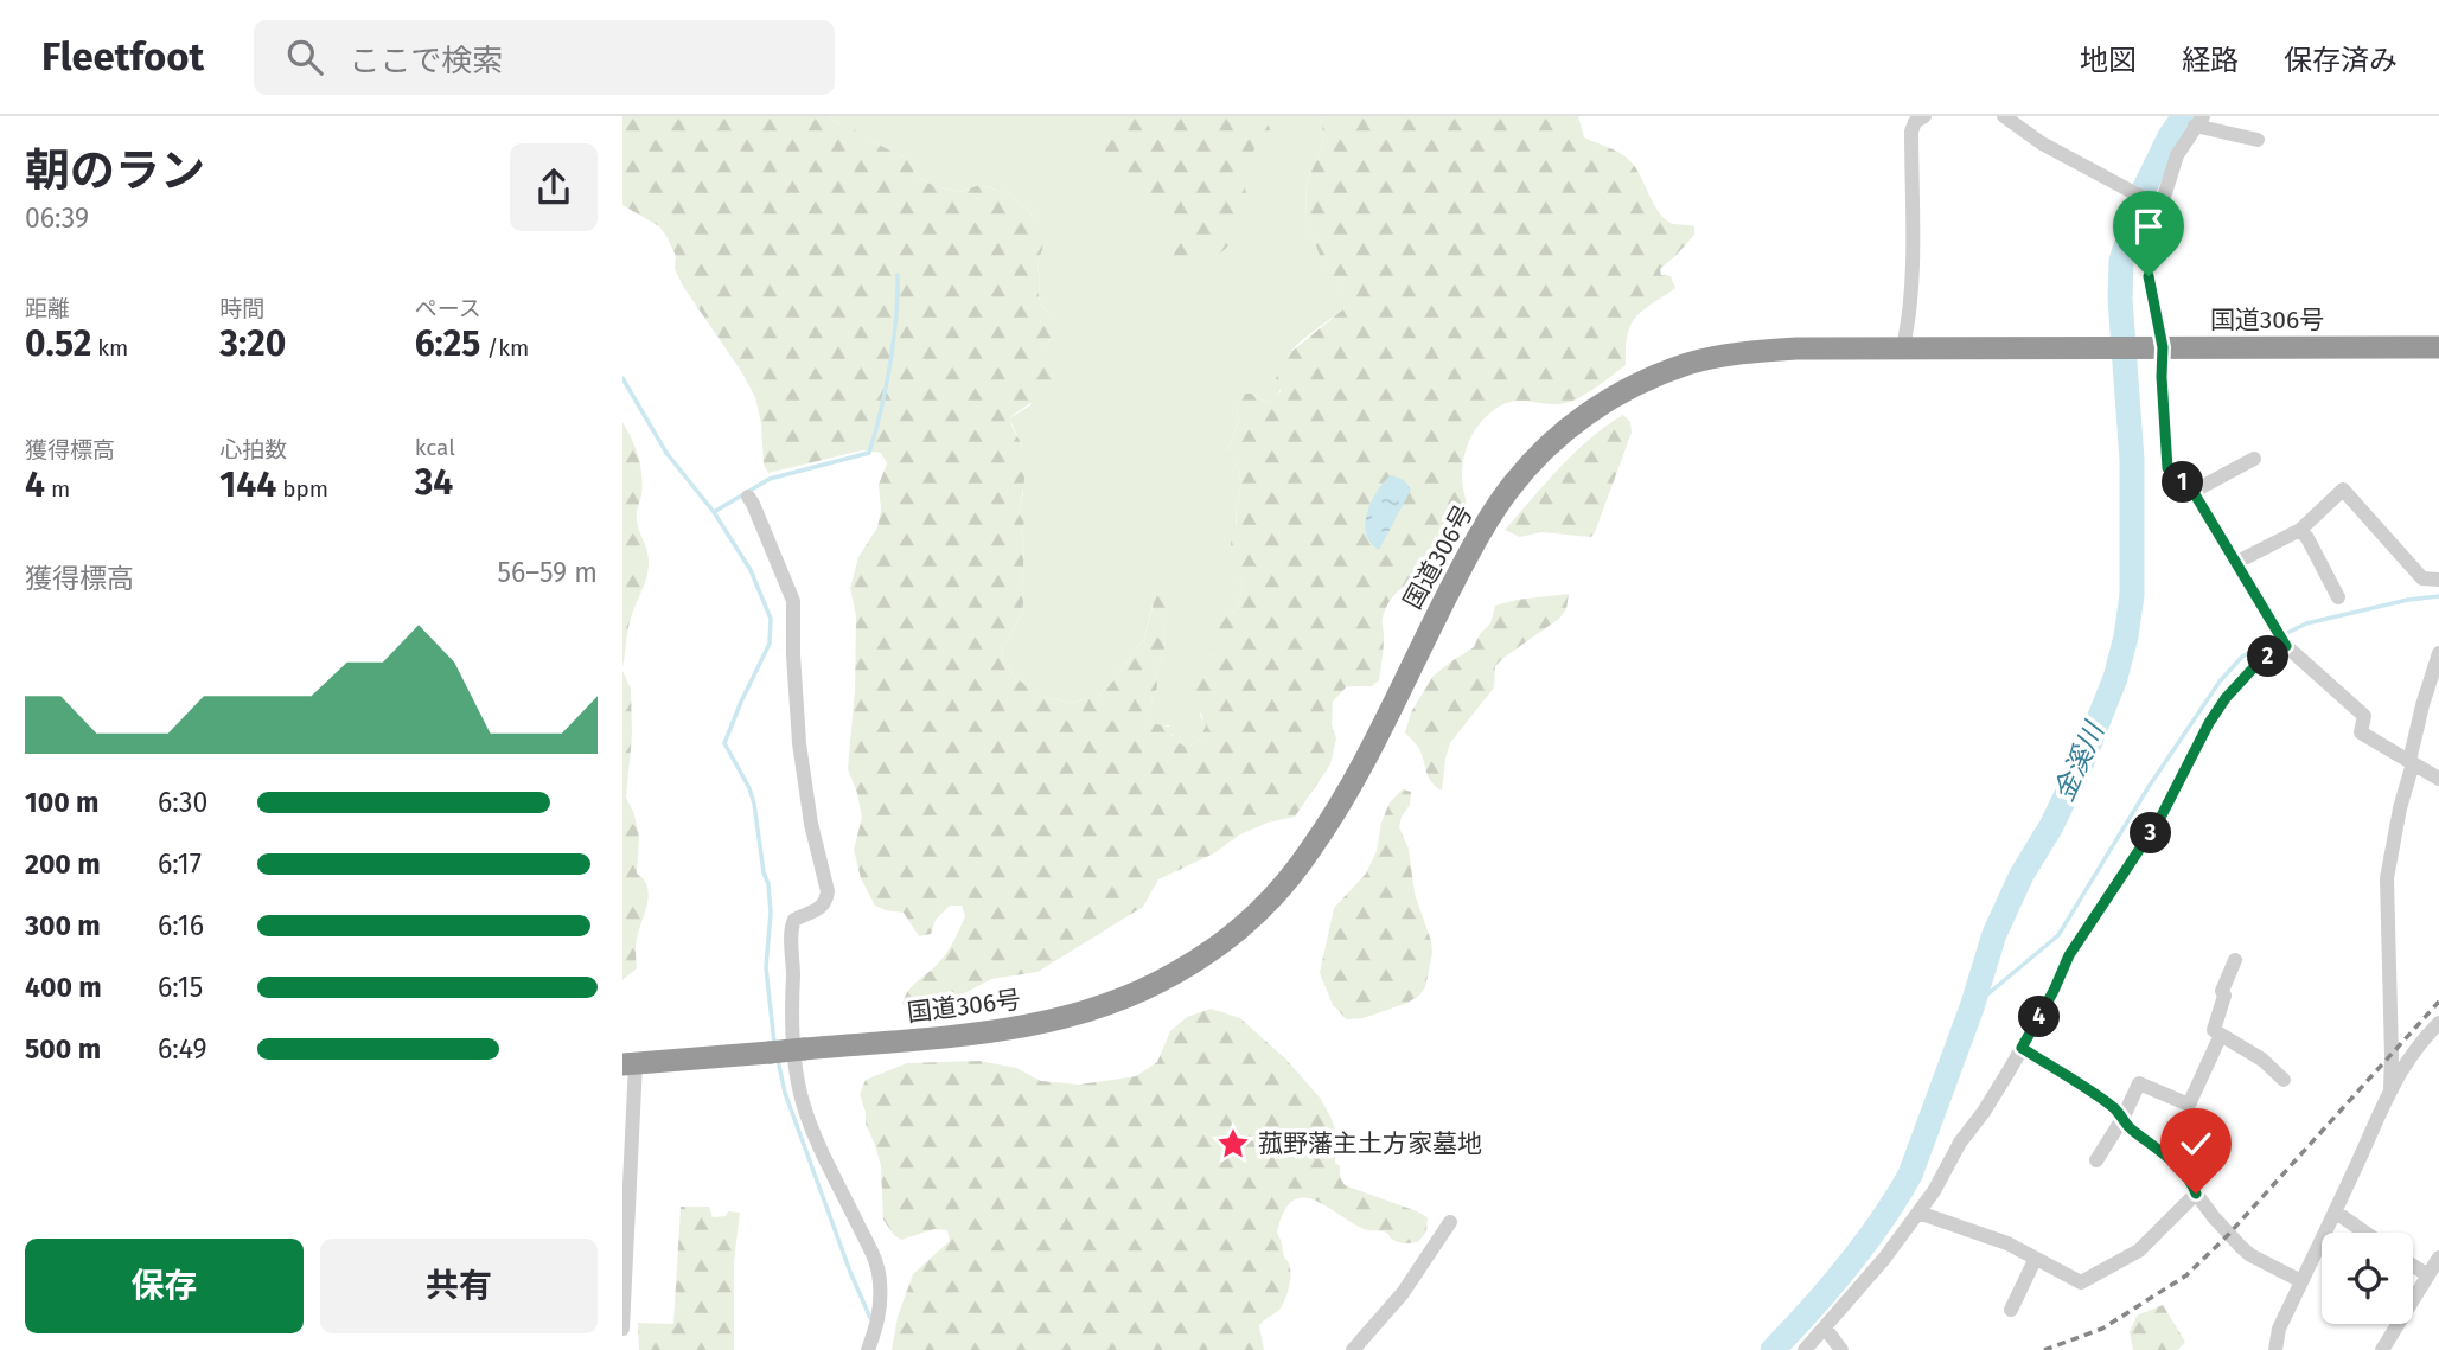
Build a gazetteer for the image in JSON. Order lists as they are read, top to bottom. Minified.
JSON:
{"streets":{"highway":["国道306号"]},"water":["金溪川"],"places":{"place":["菰野藩主土方家墓地"]},"page":{"header":"Fleetfoot","search":"ここで検索","nav":["地図","経路","保存済み"],"heading":["朝のラン","06:39"],"stats":[["距離","0.52 km"],["時間","3:20"],["ペース","6:25 /km"],["獲得標高","4 m"],["心拍数","144 bpm"],["kcal","34"]],"pins":["1","2","3","4"],"chart":["獲得標高","56–59 m"],"list":[{"name":"100 m","note":"6:30"},{"name":"200 m","note":"6:17"},{"name":"300 m","note":"6:16"},{"name":"400 m","note":"6:15"},{"name":"500 m","note":"6:49"}],"buttons":["保存","共有"]}}
